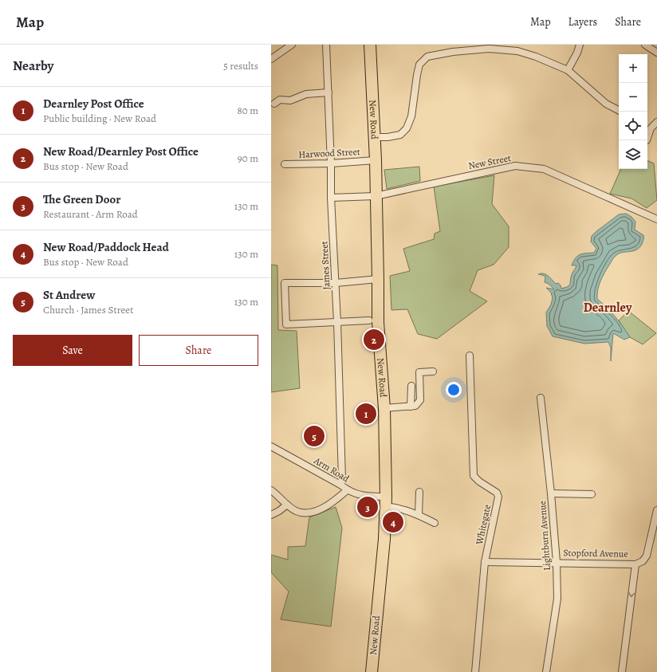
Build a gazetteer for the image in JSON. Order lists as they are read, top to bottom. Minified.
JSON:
{"streets":{"highway":["New Road"],"street":["Harwood Street","New Street","James Street","Arm Road","Whitegate","Lightburn Avenue","Stopford Avenue"]},"crossings":[["New Road","Harwood Street"],["New Road","New Street"],["New Road","Arm Road"],["Harwood Street","James Street"],["New Street","James Street"],["James Street","Arm Road"],["Whitegate","Stopford Avenue"],["Lightburn Avenue","Stopford Avenue"]],"one_way":["Stopford Avenue"],"districts":["Dearnley"],"page":{"header":"Map","nav":["Map","Layers","Share"],"heading":["Nearby","5 results"],"map_buttons":["+","−"],"list":[{"mark":"1","name":"Dearnley Post Office","note":"Public building · New Road","value":"80 m"},{"mark":"2","name":"New Road/Dearnley Post Office","note":"Bus stop · New Road","value":"90 m"},{"mark":"3","name":"The Green Door","note":"Restaurant · Arm Road","value":"130 m"},{"mark":"4","name":"New Road/Paddock Head","note":"Bus stop · New Road","value":"130 m"},{"mark":"5","name":"St Andrew","note":"Church · James Street","value":"130 m"}],"buttons":["Save","Share"],"pins":["2","1","5","3","4"]}}
